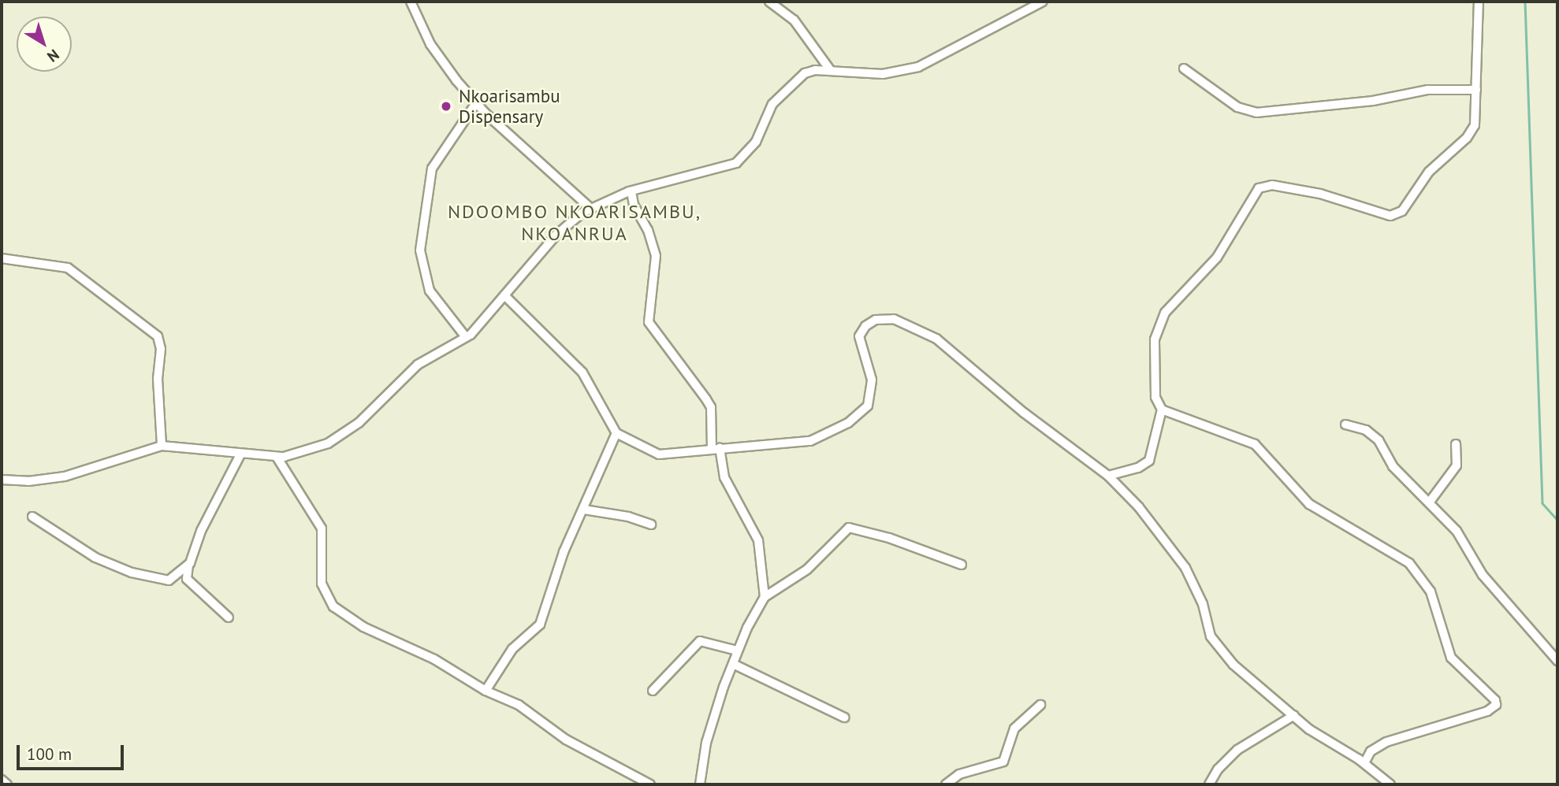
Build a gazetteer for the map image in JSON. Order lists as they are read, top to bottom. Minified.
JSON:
{"districts":["NDOOMBO NKOARISAMBU, NKOANRUA"],"places":["Nkoarisambu Dispensary"],"scale_bar":"100 m","north":"bottom right"}
